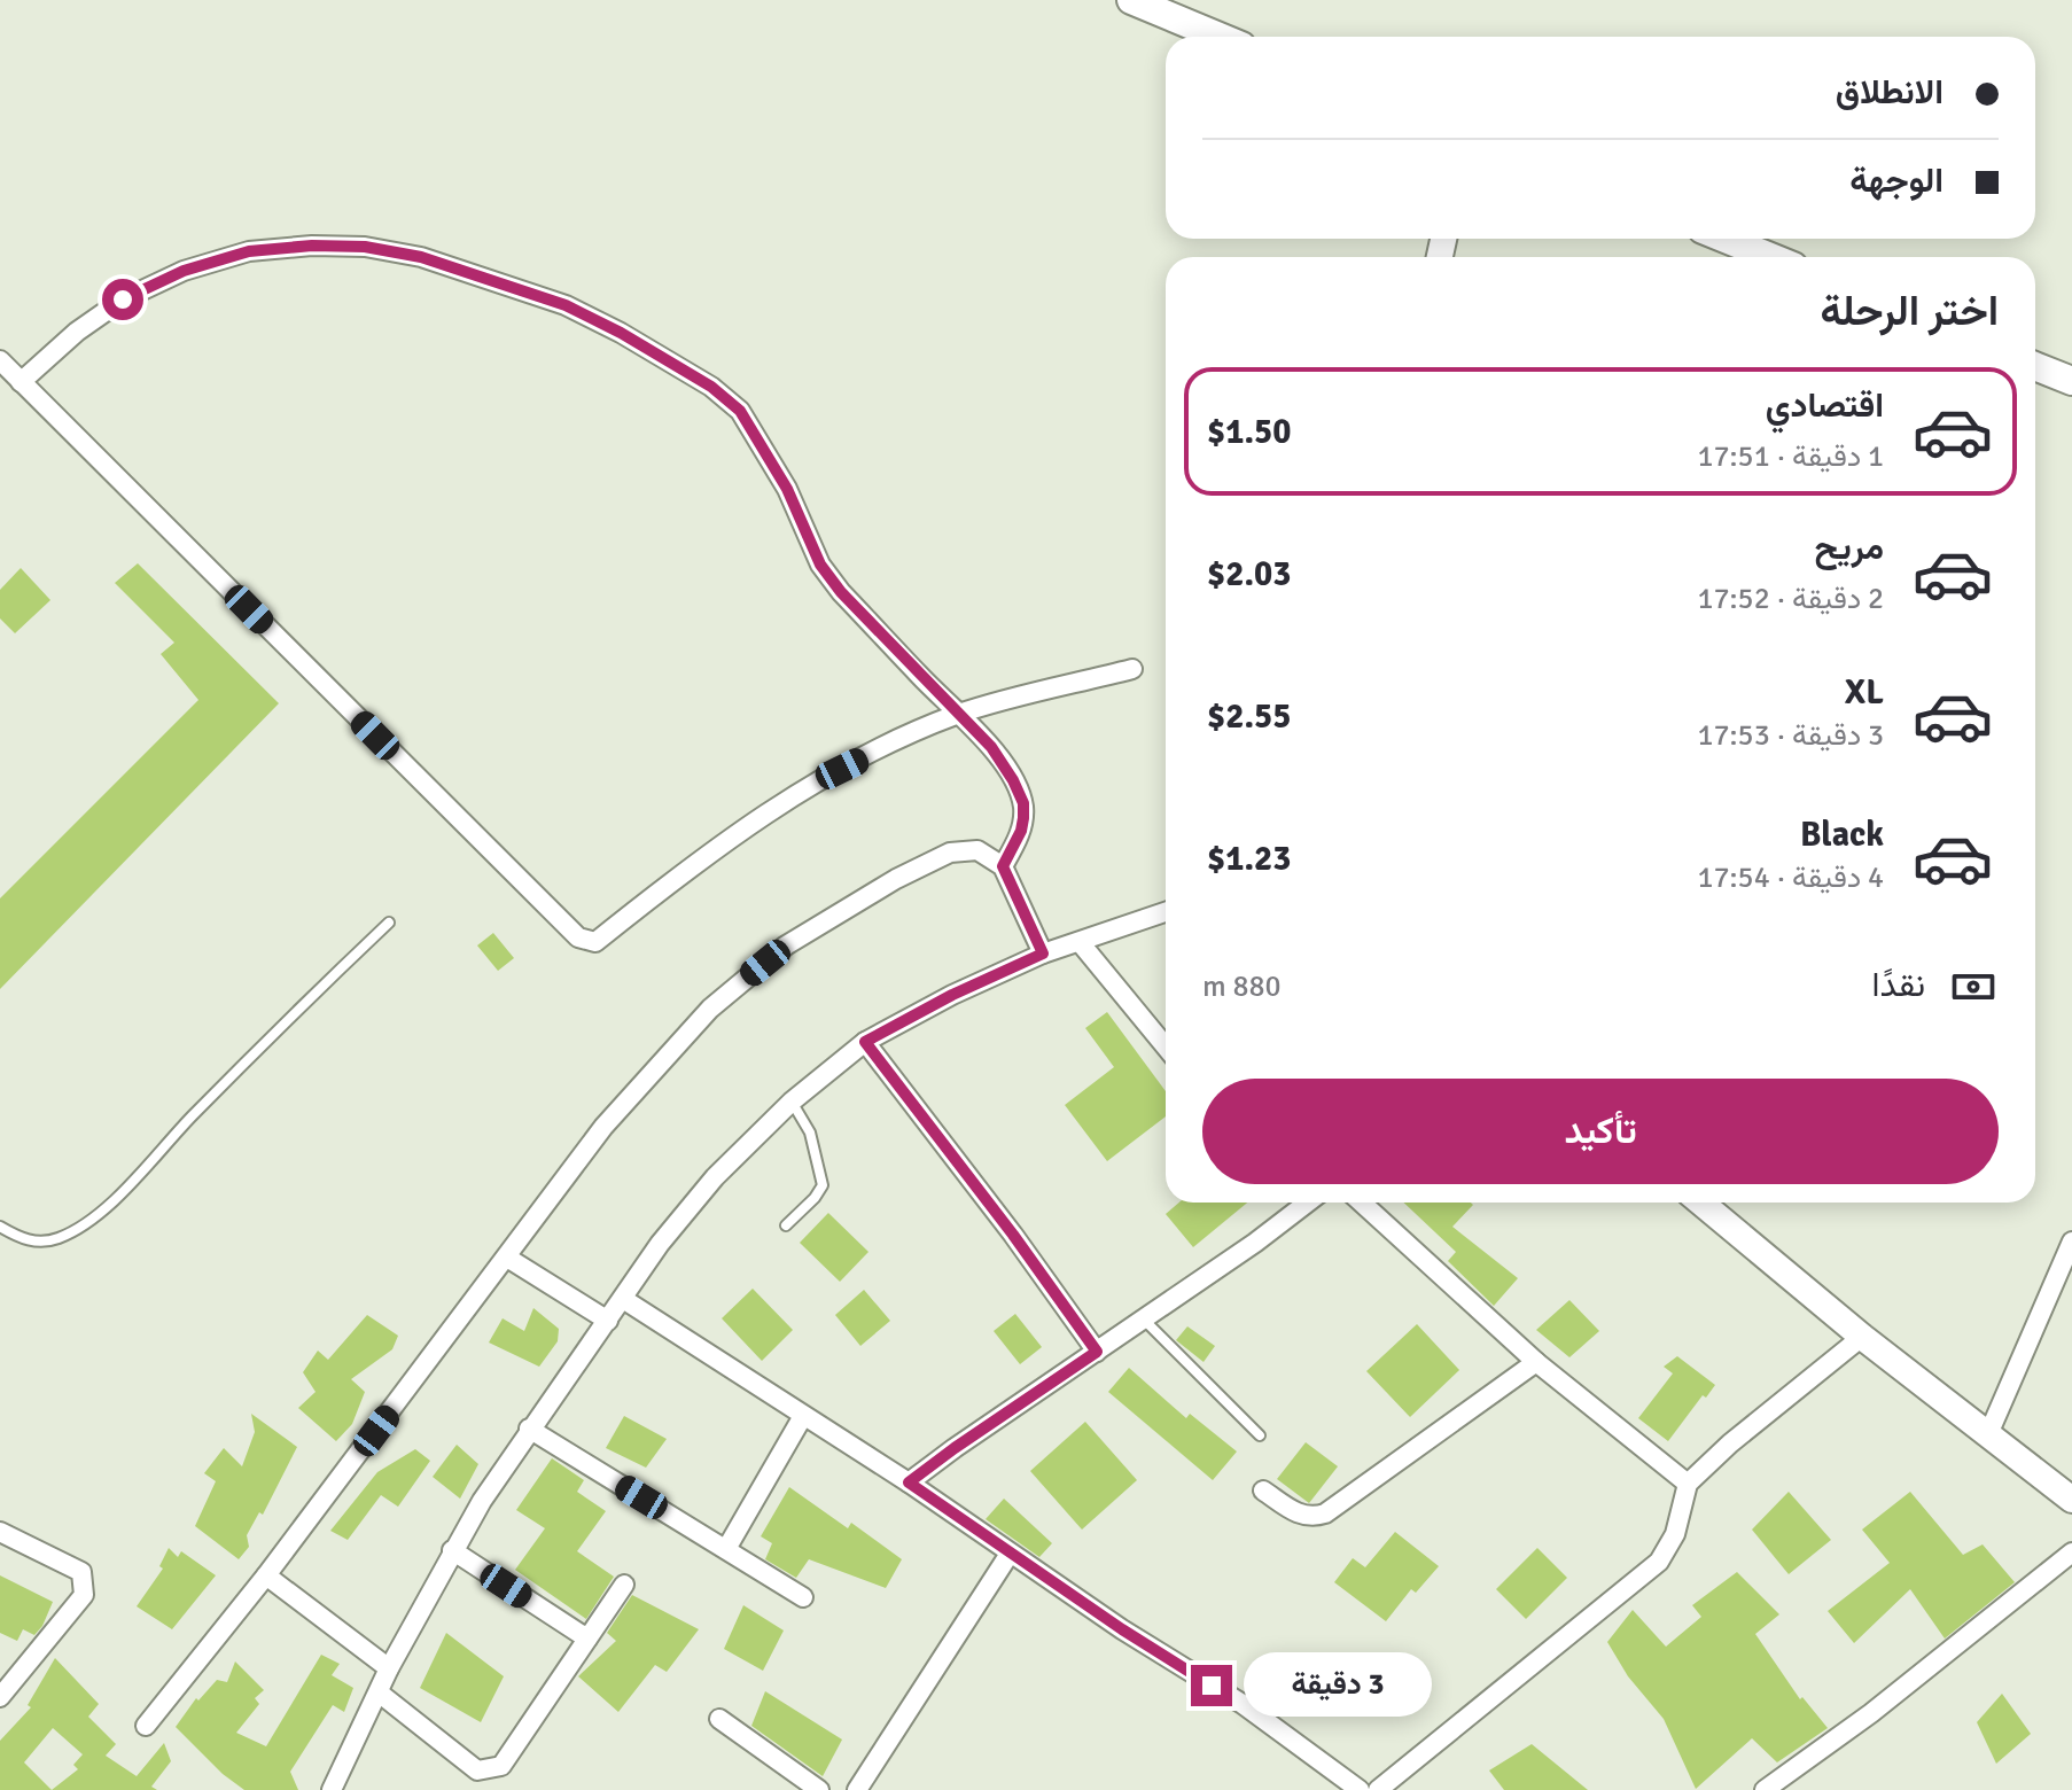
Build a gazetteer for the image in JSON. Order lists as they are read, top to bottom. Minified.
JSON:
{"page":{"banner":["الانطلاق","الوجهة"],"heading":"اختر الرحلة","list":[{"name":"اقتصادي","note":"1 دقيقة · 17:51","value":"$1.50"},{"name":"مريح","note":"2 دقيقة · 17:52","value":"$2.03"},{"name":"XL","note":"3 دقيقة · 17:53","value":"$2.55"},{"name":"Black","note":"4 دقيقة · 17:54","value":"$1.23"}],"pay":["نقدًا","880 m"],"buttons":"تأكيد","bubble":"3 دقيقة"}}
